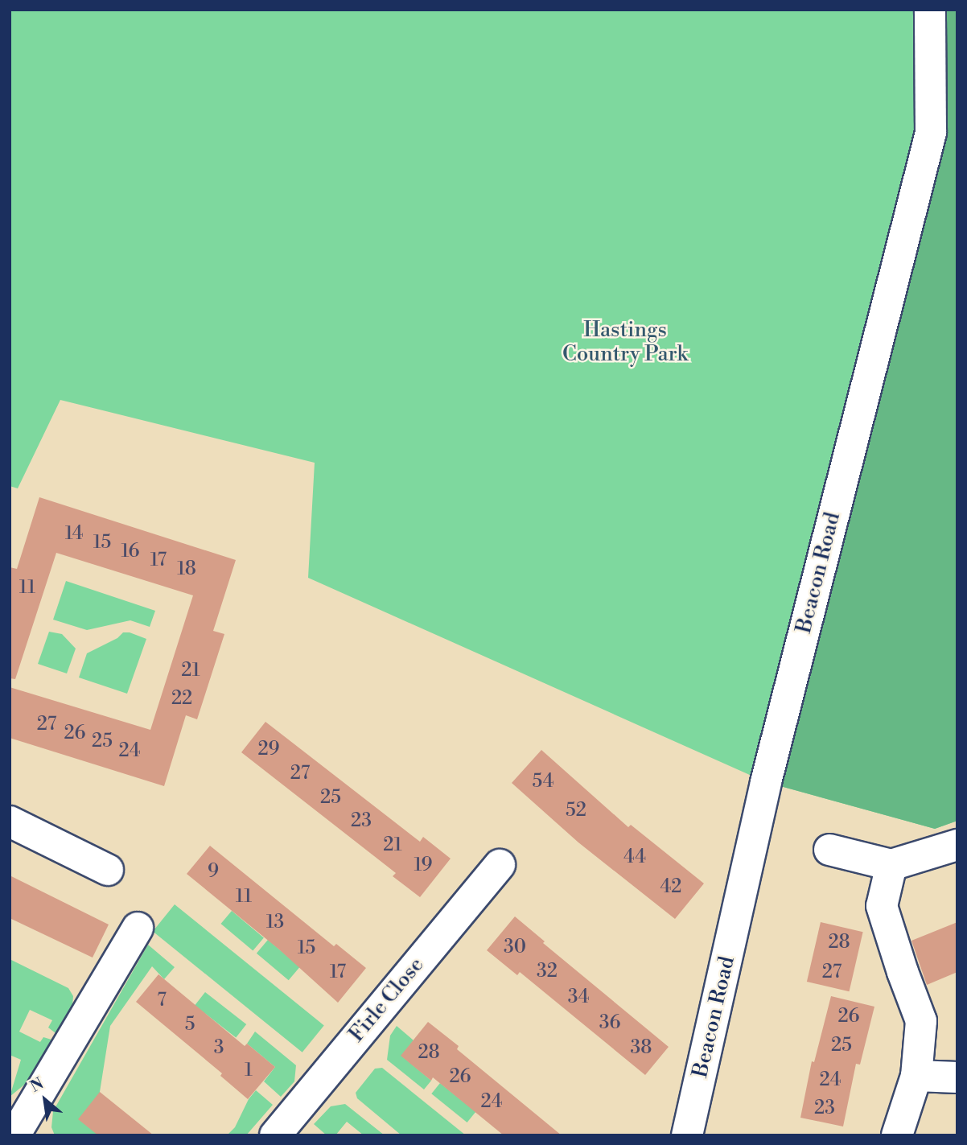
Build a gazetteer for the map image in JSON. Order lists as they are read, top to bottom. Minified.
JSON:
{"streets":{"street":["Beacon Road","Firle Close"]},"parks":["Hastings Country Park"],"house_numbers":["14","15","16","17","18","11","21","22","27","26","25","29","24","27","54","25","52","23","21","44","19","9","42","11","13","28","30","15","32","17","27","34","7","26","36","5","25","3","38","28","1","26","24","24","23"],"north":"top left"}
